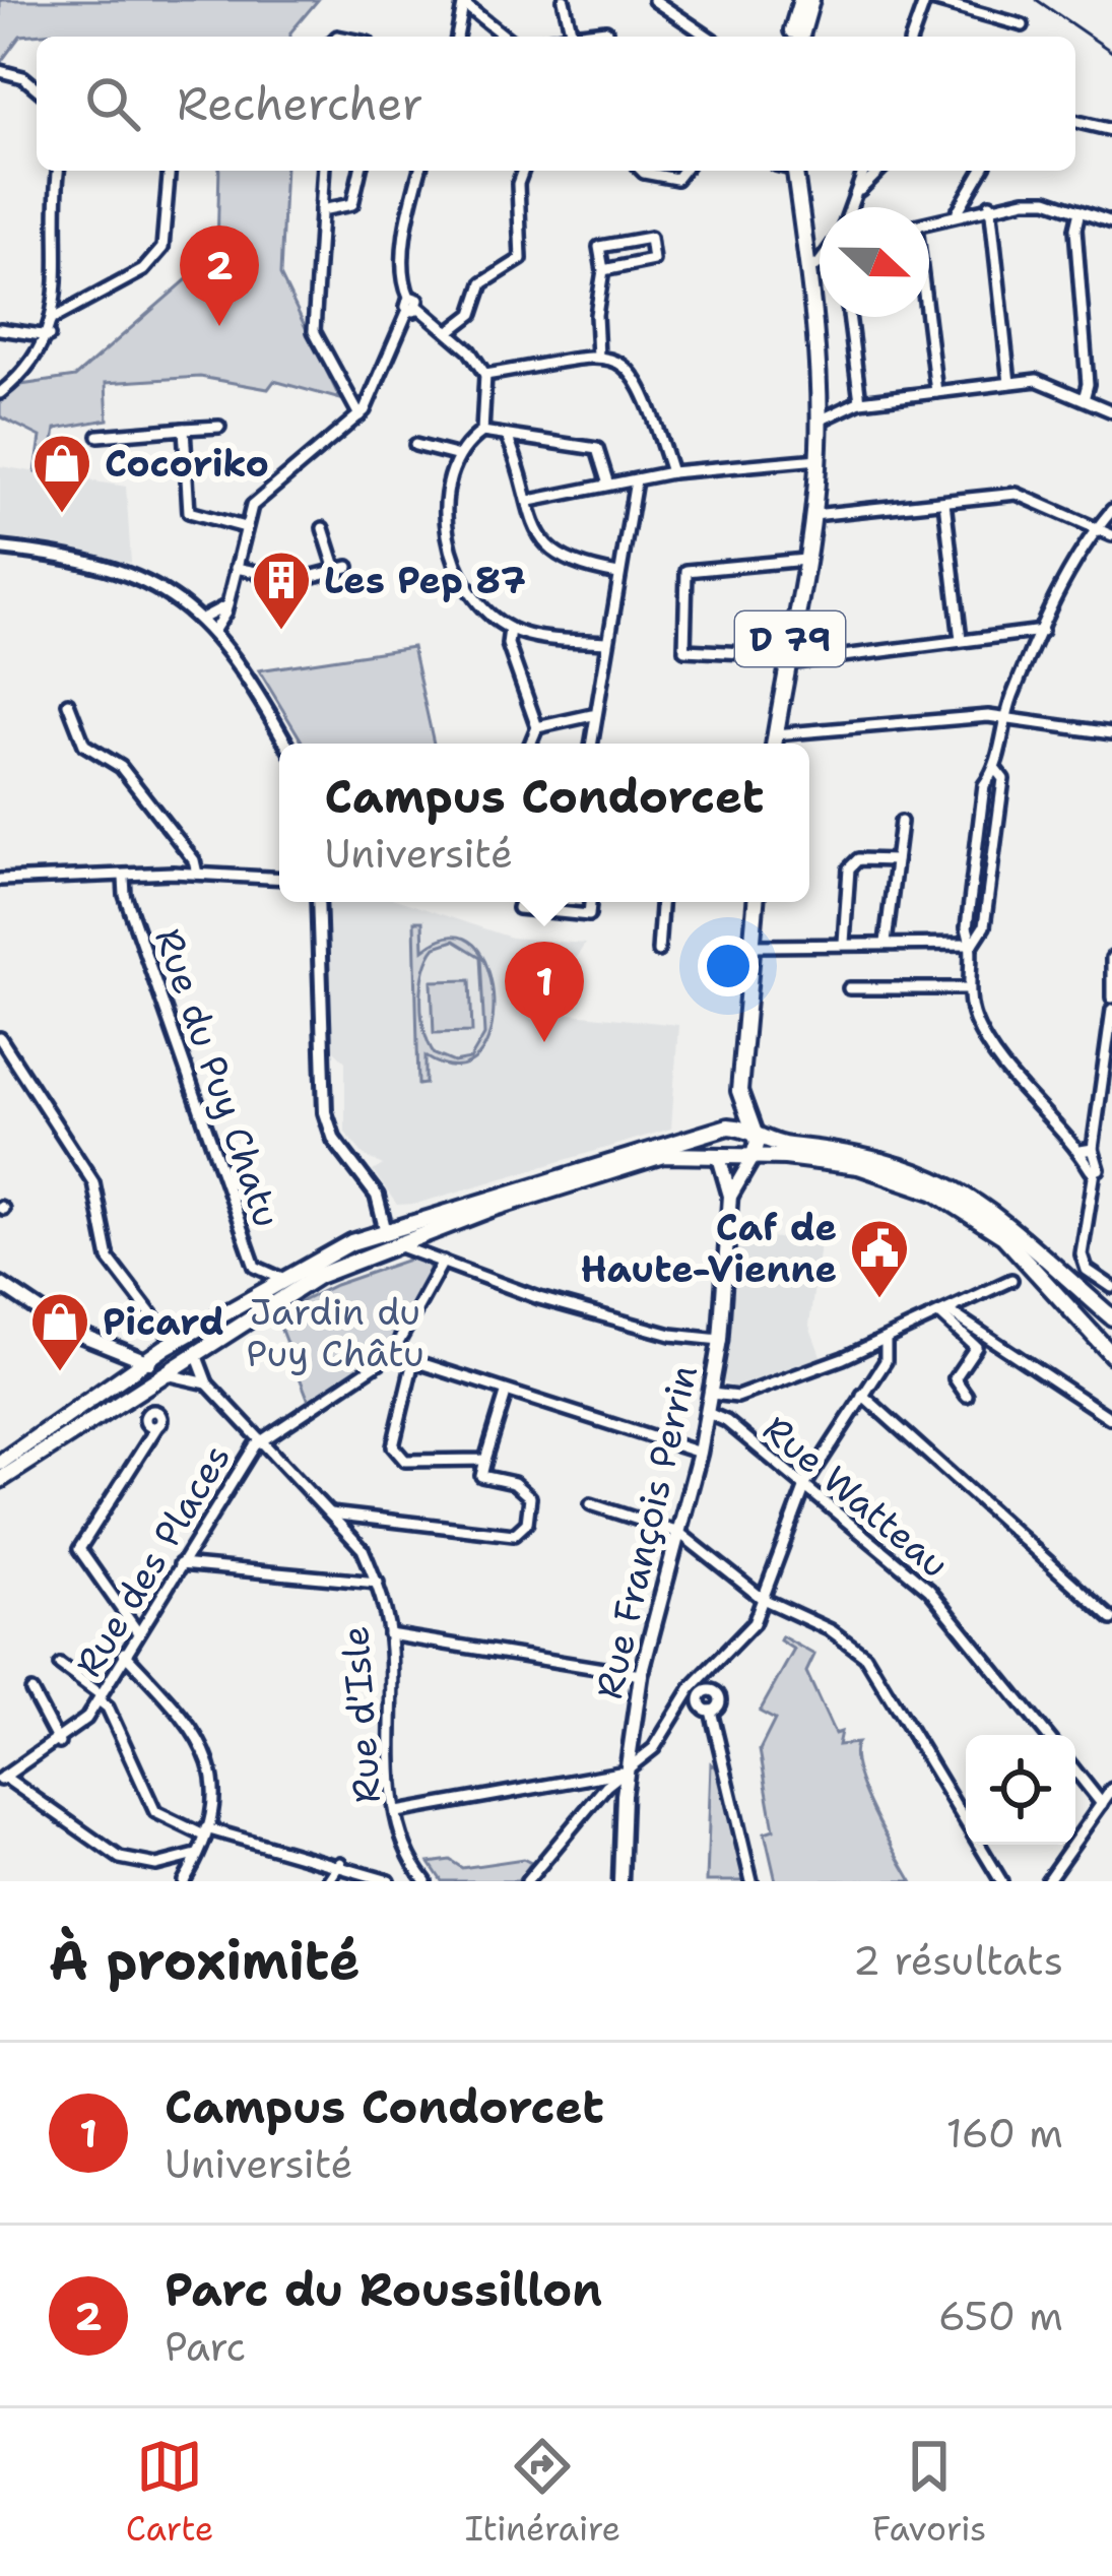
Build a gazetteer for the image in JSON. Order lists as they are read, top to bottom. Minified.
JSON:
{"streets":{"main road":["D 79","Rue François Perrin"],"street":["Rue du Puy Chatu","Rue Watteau","Rue des Places","Rue d'Isle"]},"crossings":[["Rue Watteau","Rue François Perrin"],["Rue des Places","Rue d'Isle"]],"parks":["Jardin du Puy Châtu"],"places":{"shop":["Cocoriko","Picard"],"building":["Les Pep 87"],"public building":["Caf de Haute-Vienne"]},"north":"right","page":{"search":"Rechercher","pins":["2","1"],"popup":["Campus Condorcet","Université"],"heading":["À proximité","2 résultats"],"list":[{"mark":"1","name":"Campus Condorcet","note":"Université","value":"160 m"},{"mark":"2","name":"Parc du Roussillon","note":"Parc","value":"650 m"}],"nav":["Carte","Itinéraire","Favoris"]}}
